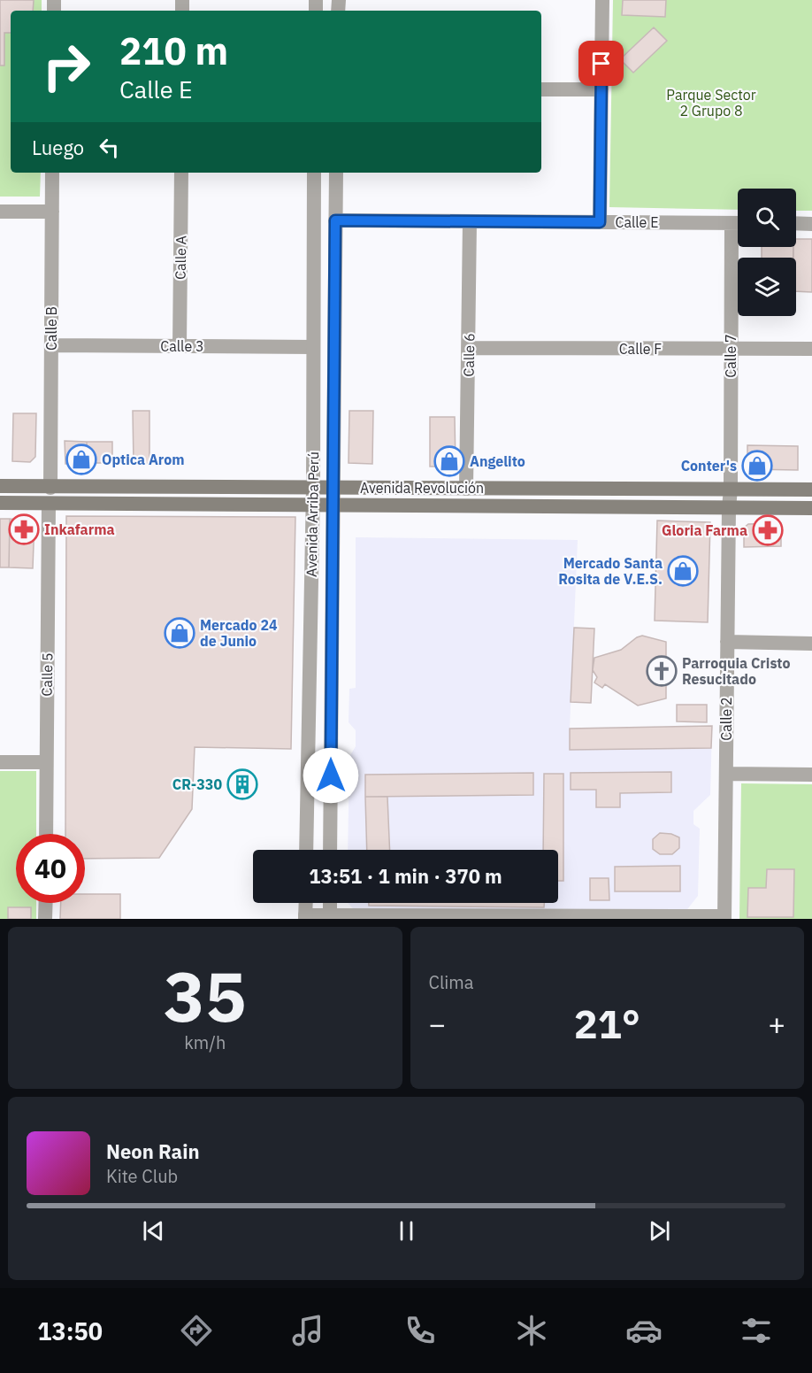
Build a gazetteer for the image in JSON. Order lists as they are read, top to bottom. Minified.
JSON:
{"streets":{"main road":["Avenida Revolución"],"street":["Calle E","Calle A","Calle B","Calle 3","Calle F","Calle 6","Calle 7","Avenida Arriba Perú","Calle 5","Calle 2"]},"crossings":[["Calle E","Calle 6"],["Calle E","Calle 7"],["Calle E","Avenida Arriba Perú"],["Calle A","Calle 3"],["Calle B","Calle 3"],["Calle B","Avenida Revolución"],["Calle 3","Avenida Arriba Perú"],["Calle F","Calle 6"],["Calle F","Calle 7"],["Calle 6","Avenida Revolución"],["Calle 7","Avenida Revolución"],["Calle 7","Calle 2"],["Avenida Revolución","Avenida Arriba Perú"],["Avenida Revolución","Calle 5"],["Avenida Revolución","Calle 2"]],"parks":["Parque Sector 2 Grupo 8"],"places":{"shop":["Optica Arom","Angelito","Conter's","Mercado Santa Rosita de V.E.S.","Mercado 24 de Junio"],"pharmacy":["Inkafarma","Gloria Farma"],"church":["Parroquia Cristo Resucitado"],"building":["CR-330"]},"page":{"turn":["210 m","Calle E"],"then":"Luego","limit":"40","trip":"13:51 · 1 min · 370 m","tile":[["35","km/h"],"Clima"],"heat":["−","21°","+"],"song":["Neon Rain","Kite Club"],"tabs":"13:50"}}
